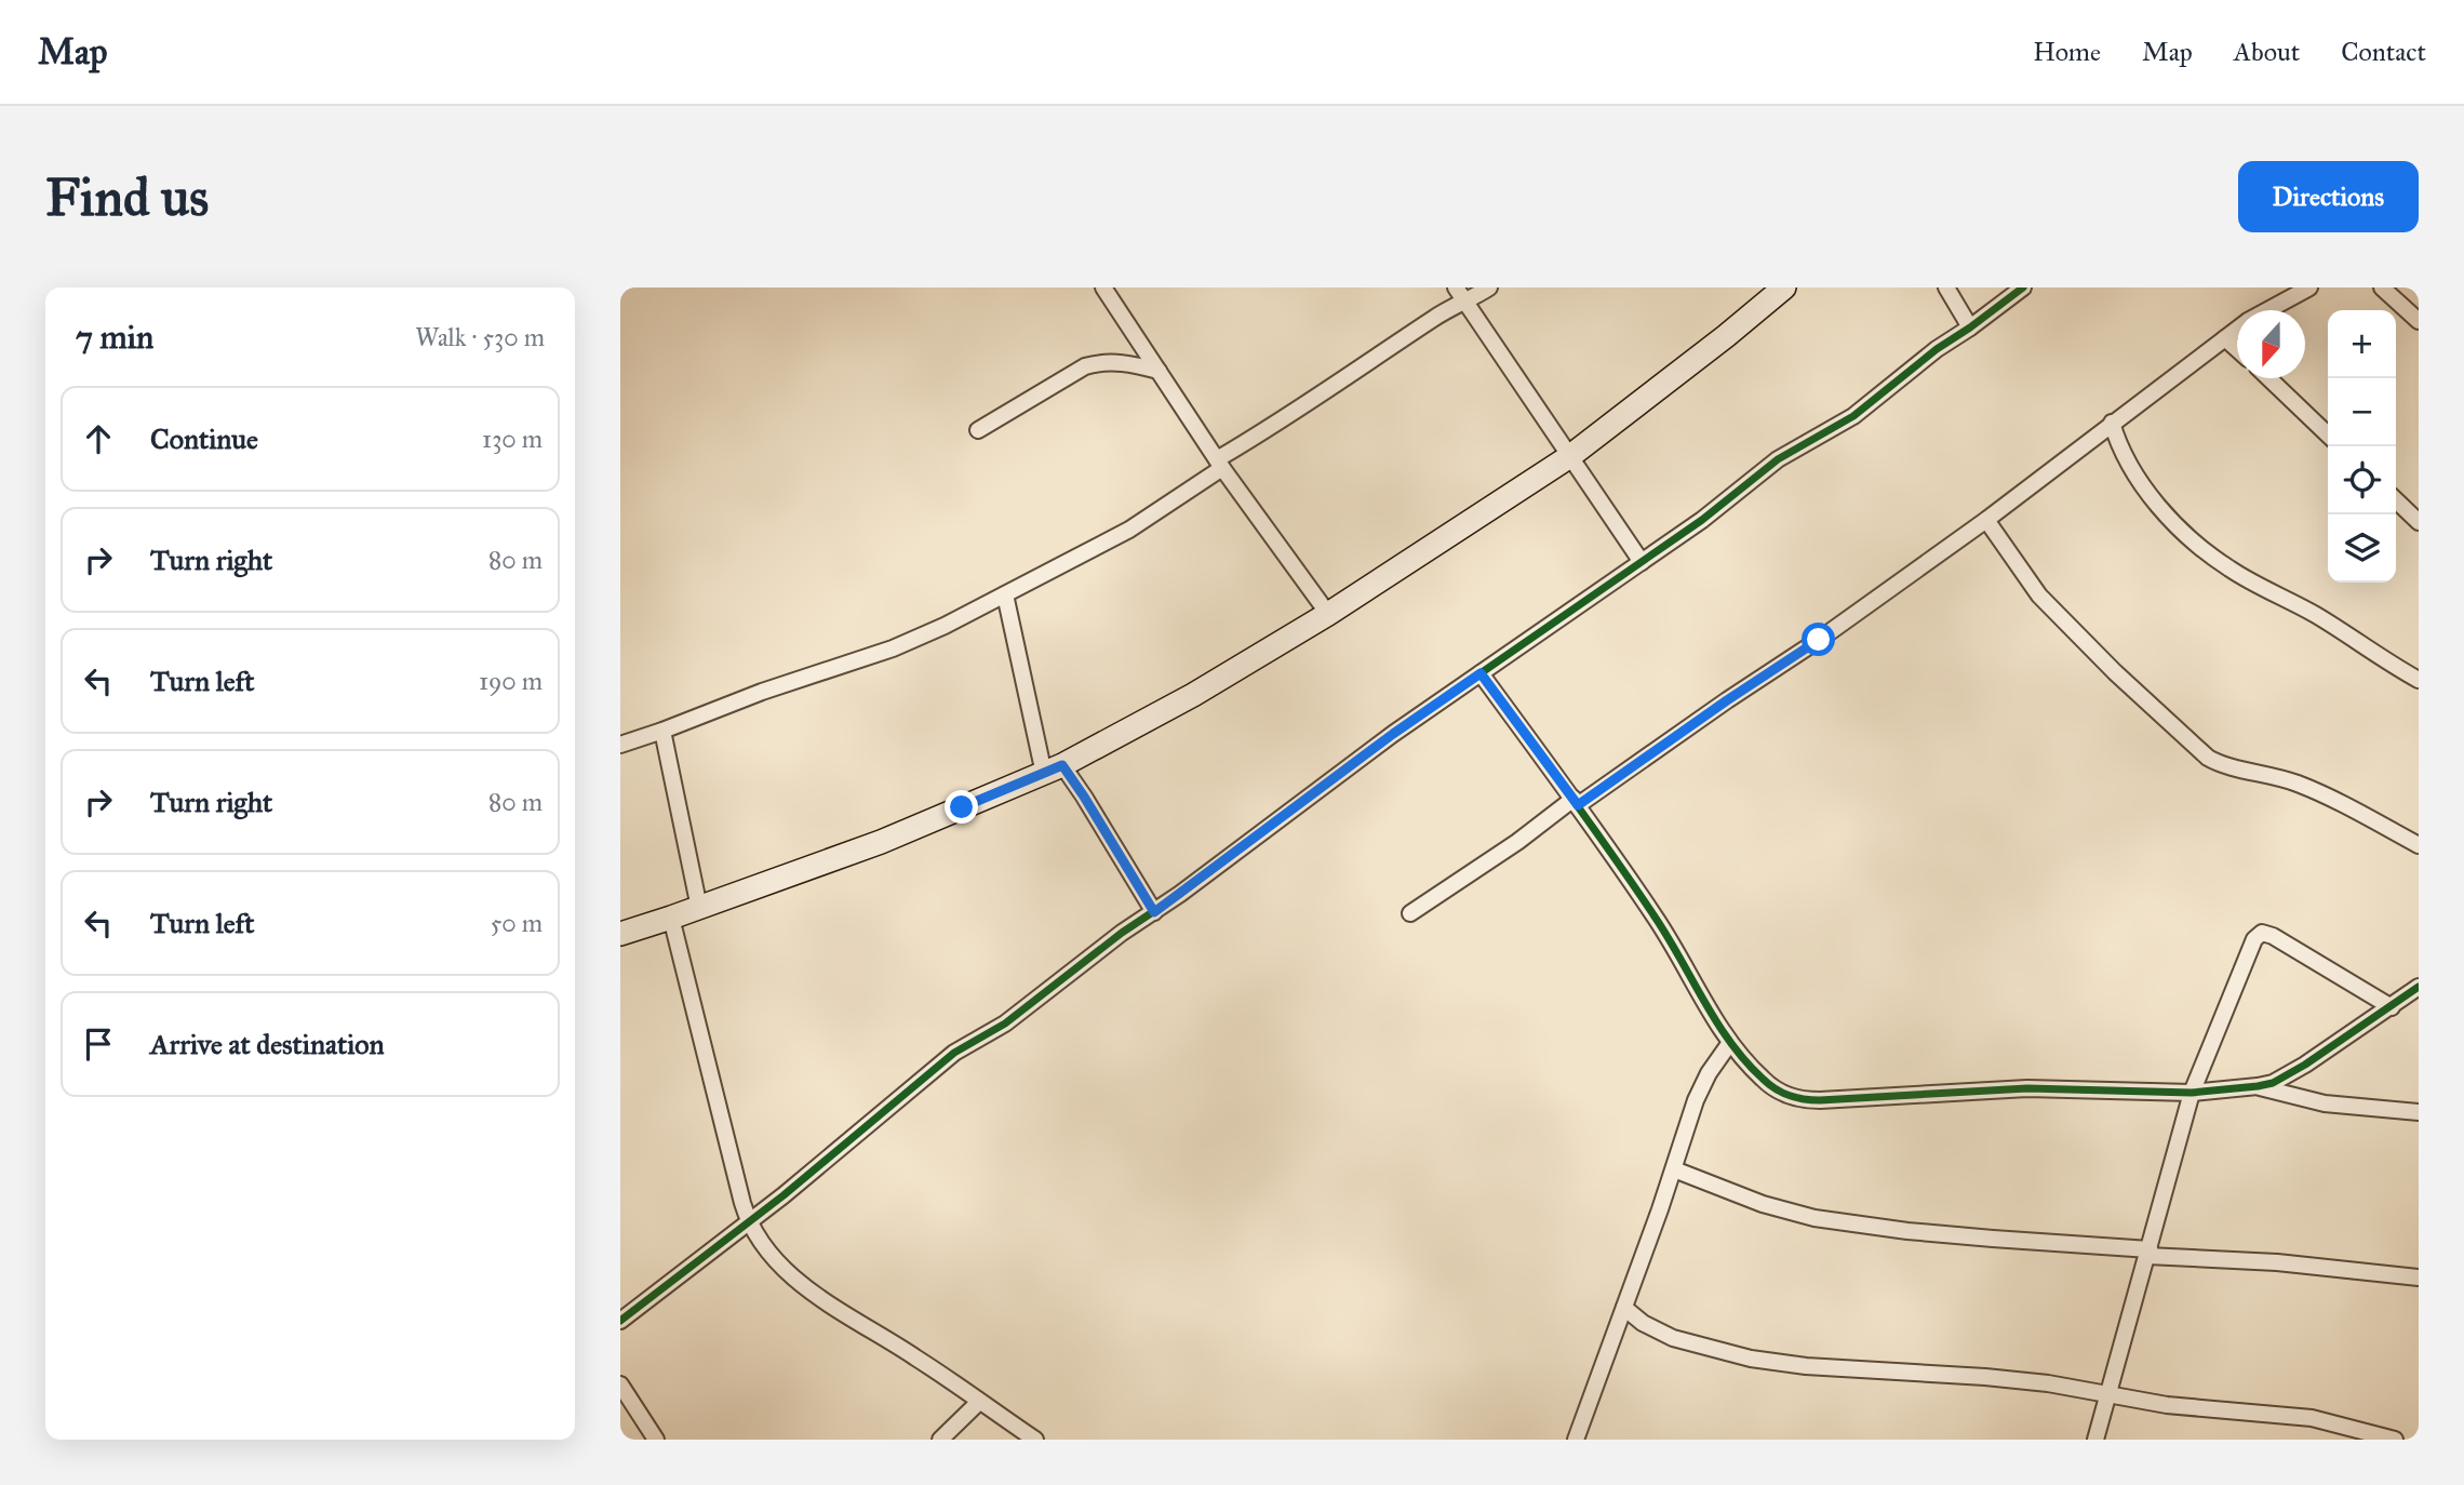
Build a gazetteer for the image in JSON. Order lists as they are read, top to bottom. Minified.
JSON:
{"north":"bottom","page":{"header":"Map","nav":["Home","Map","About","Contact"],"buttons":"Directions","title":"Find us","heading":["7 min","Walk · 530 m"],"map_buttons":["+","−"],"list":[["Continue","130 m"],["Turn right","80 m"],["Turn left","190 m"],["Turn right","80 m"],["Turn left","50 m"],"Arrive at destination"]}}
